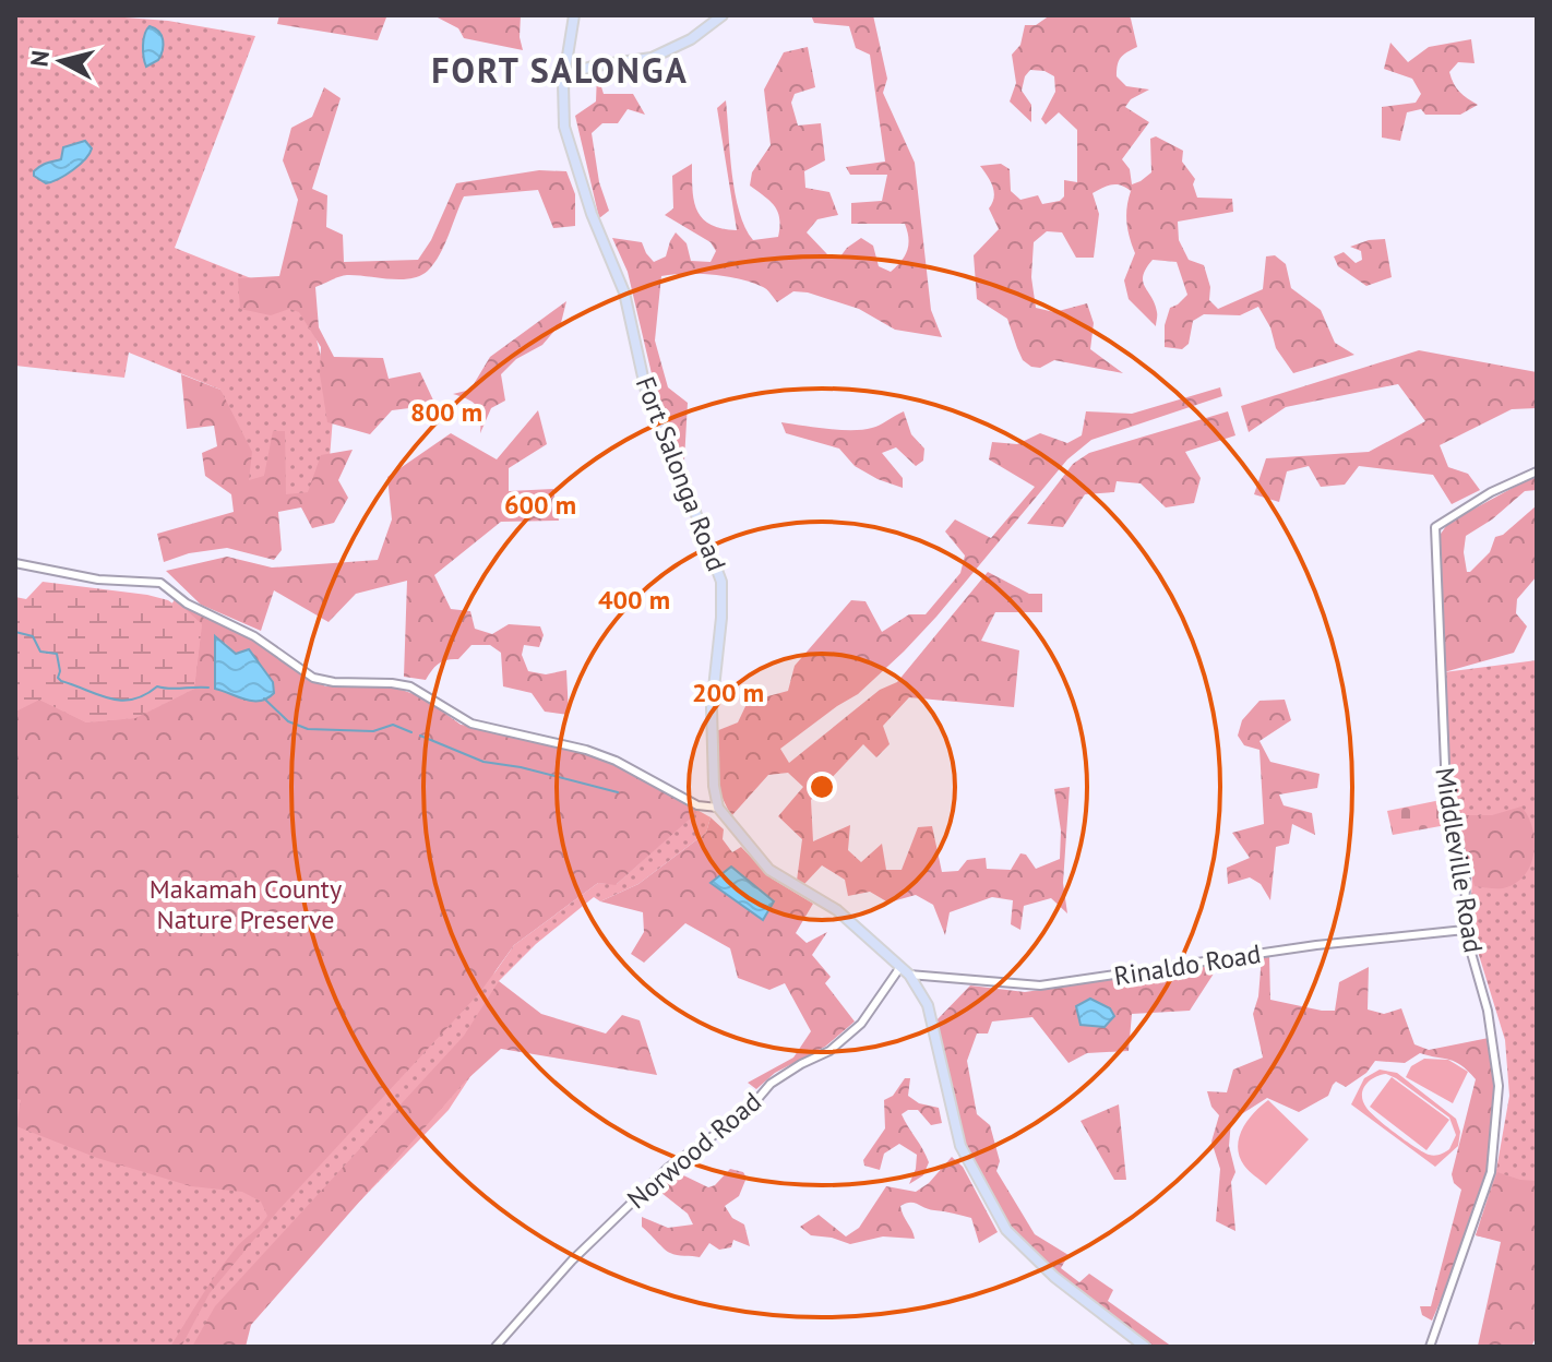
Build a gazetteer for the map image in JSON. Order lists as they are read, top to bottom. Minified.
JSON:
{"streets":{"main road":["Fort Salonga Road"],"street":["Middleville Road","Rinaldo Road","Norwood Road"]},"crossings":[["Middleville Road","Rinaldo Road"]],"districts":["FORT SALONGA"],"parks":["Makamah County Nature Preserve"],"north":"left","rings":["800 m","600 m","400 m","200 m"]}
